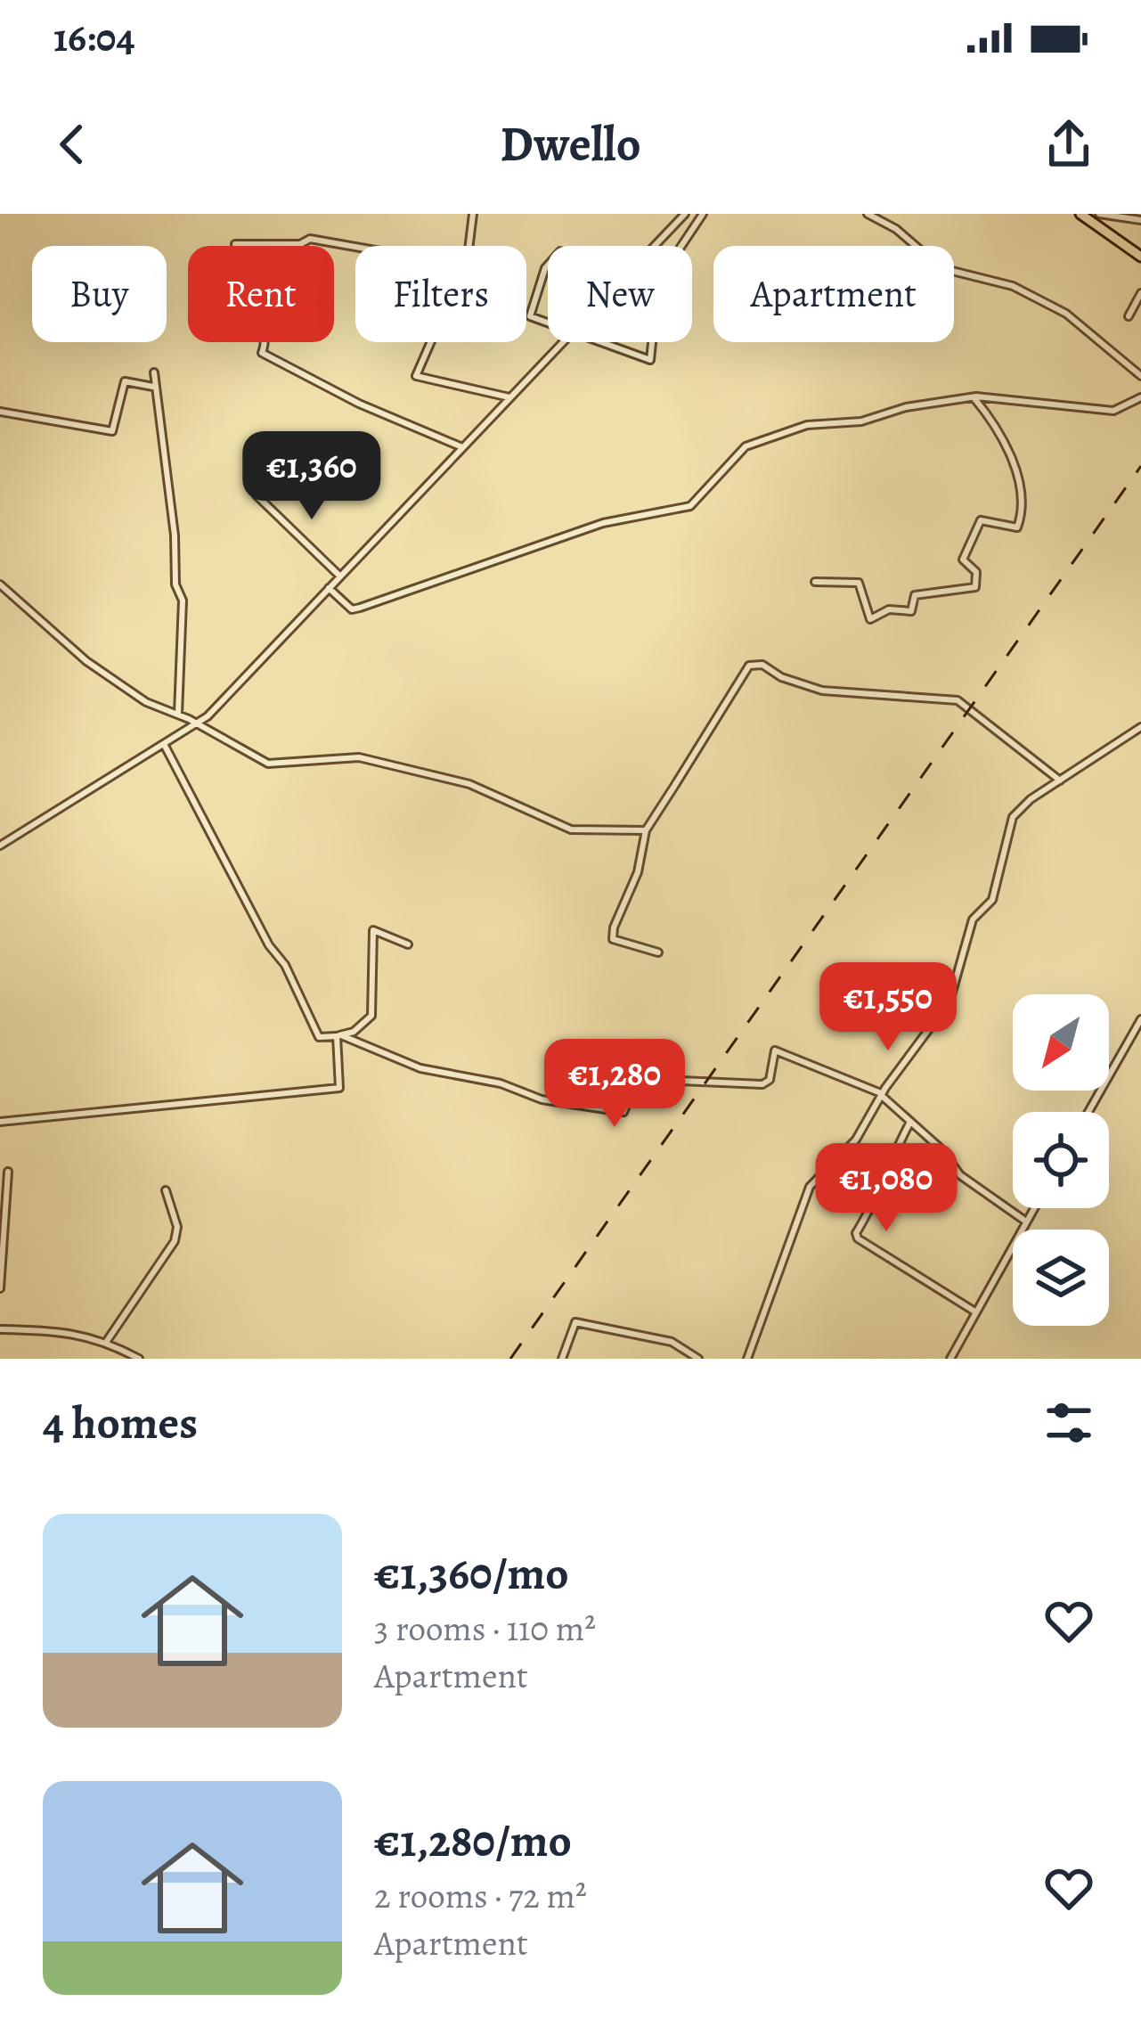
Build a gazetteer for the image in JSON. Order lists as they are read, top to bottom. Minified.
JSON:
{"north":"bottom left","page":{"status":"16:04","header":"Dwello","chip":["Buy","Rent","Filters","New","Apartment"],"price":["€1,360","€1,550","€1,280","€1,080"],"heading":"4 homes","list":[{"name":"€1,360/mo","note":"3 rooms · 110 m² · Apartment"},{"name":"€1,280/mo","note":"2 rooms · 72 m² · Apartment"}]}}
